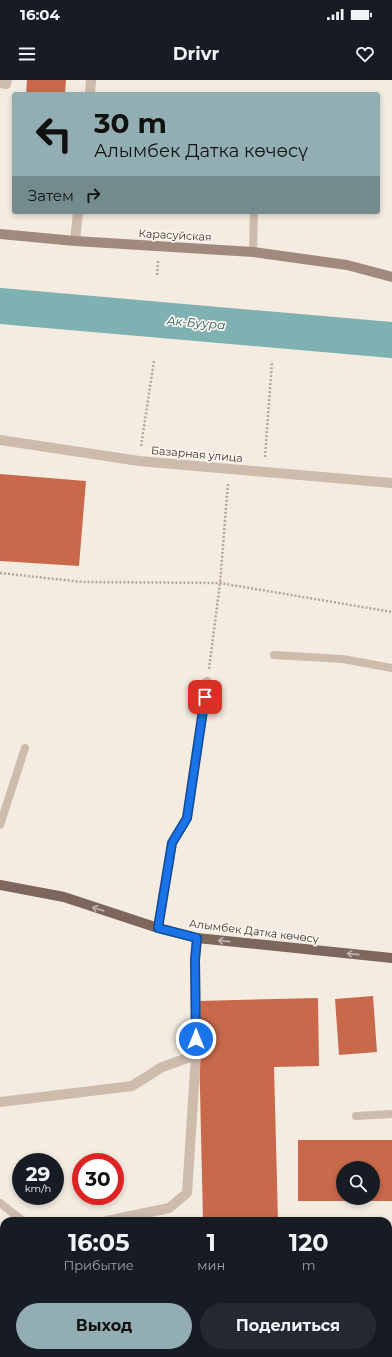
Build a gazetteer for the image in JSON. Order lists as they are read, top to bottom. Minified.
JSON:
{"streets":{"main road":["Алымбек Датка көчөсү"],"street":["Карасуйская","Базарная улица"]},"one_way":["Алымбек Датка көчөсү"],"water":["Ак-Буура"],"page":{"status":"16:04","header":"Drivr","turn":["30 m","Алымбек Датка көчөсү"],"then":"Затем","speed":"29 km/h","limit":"30","eta":["16:05","Прибытие","1","мин","120","m"],"buttons":["Выход","Поделиться"]}}
